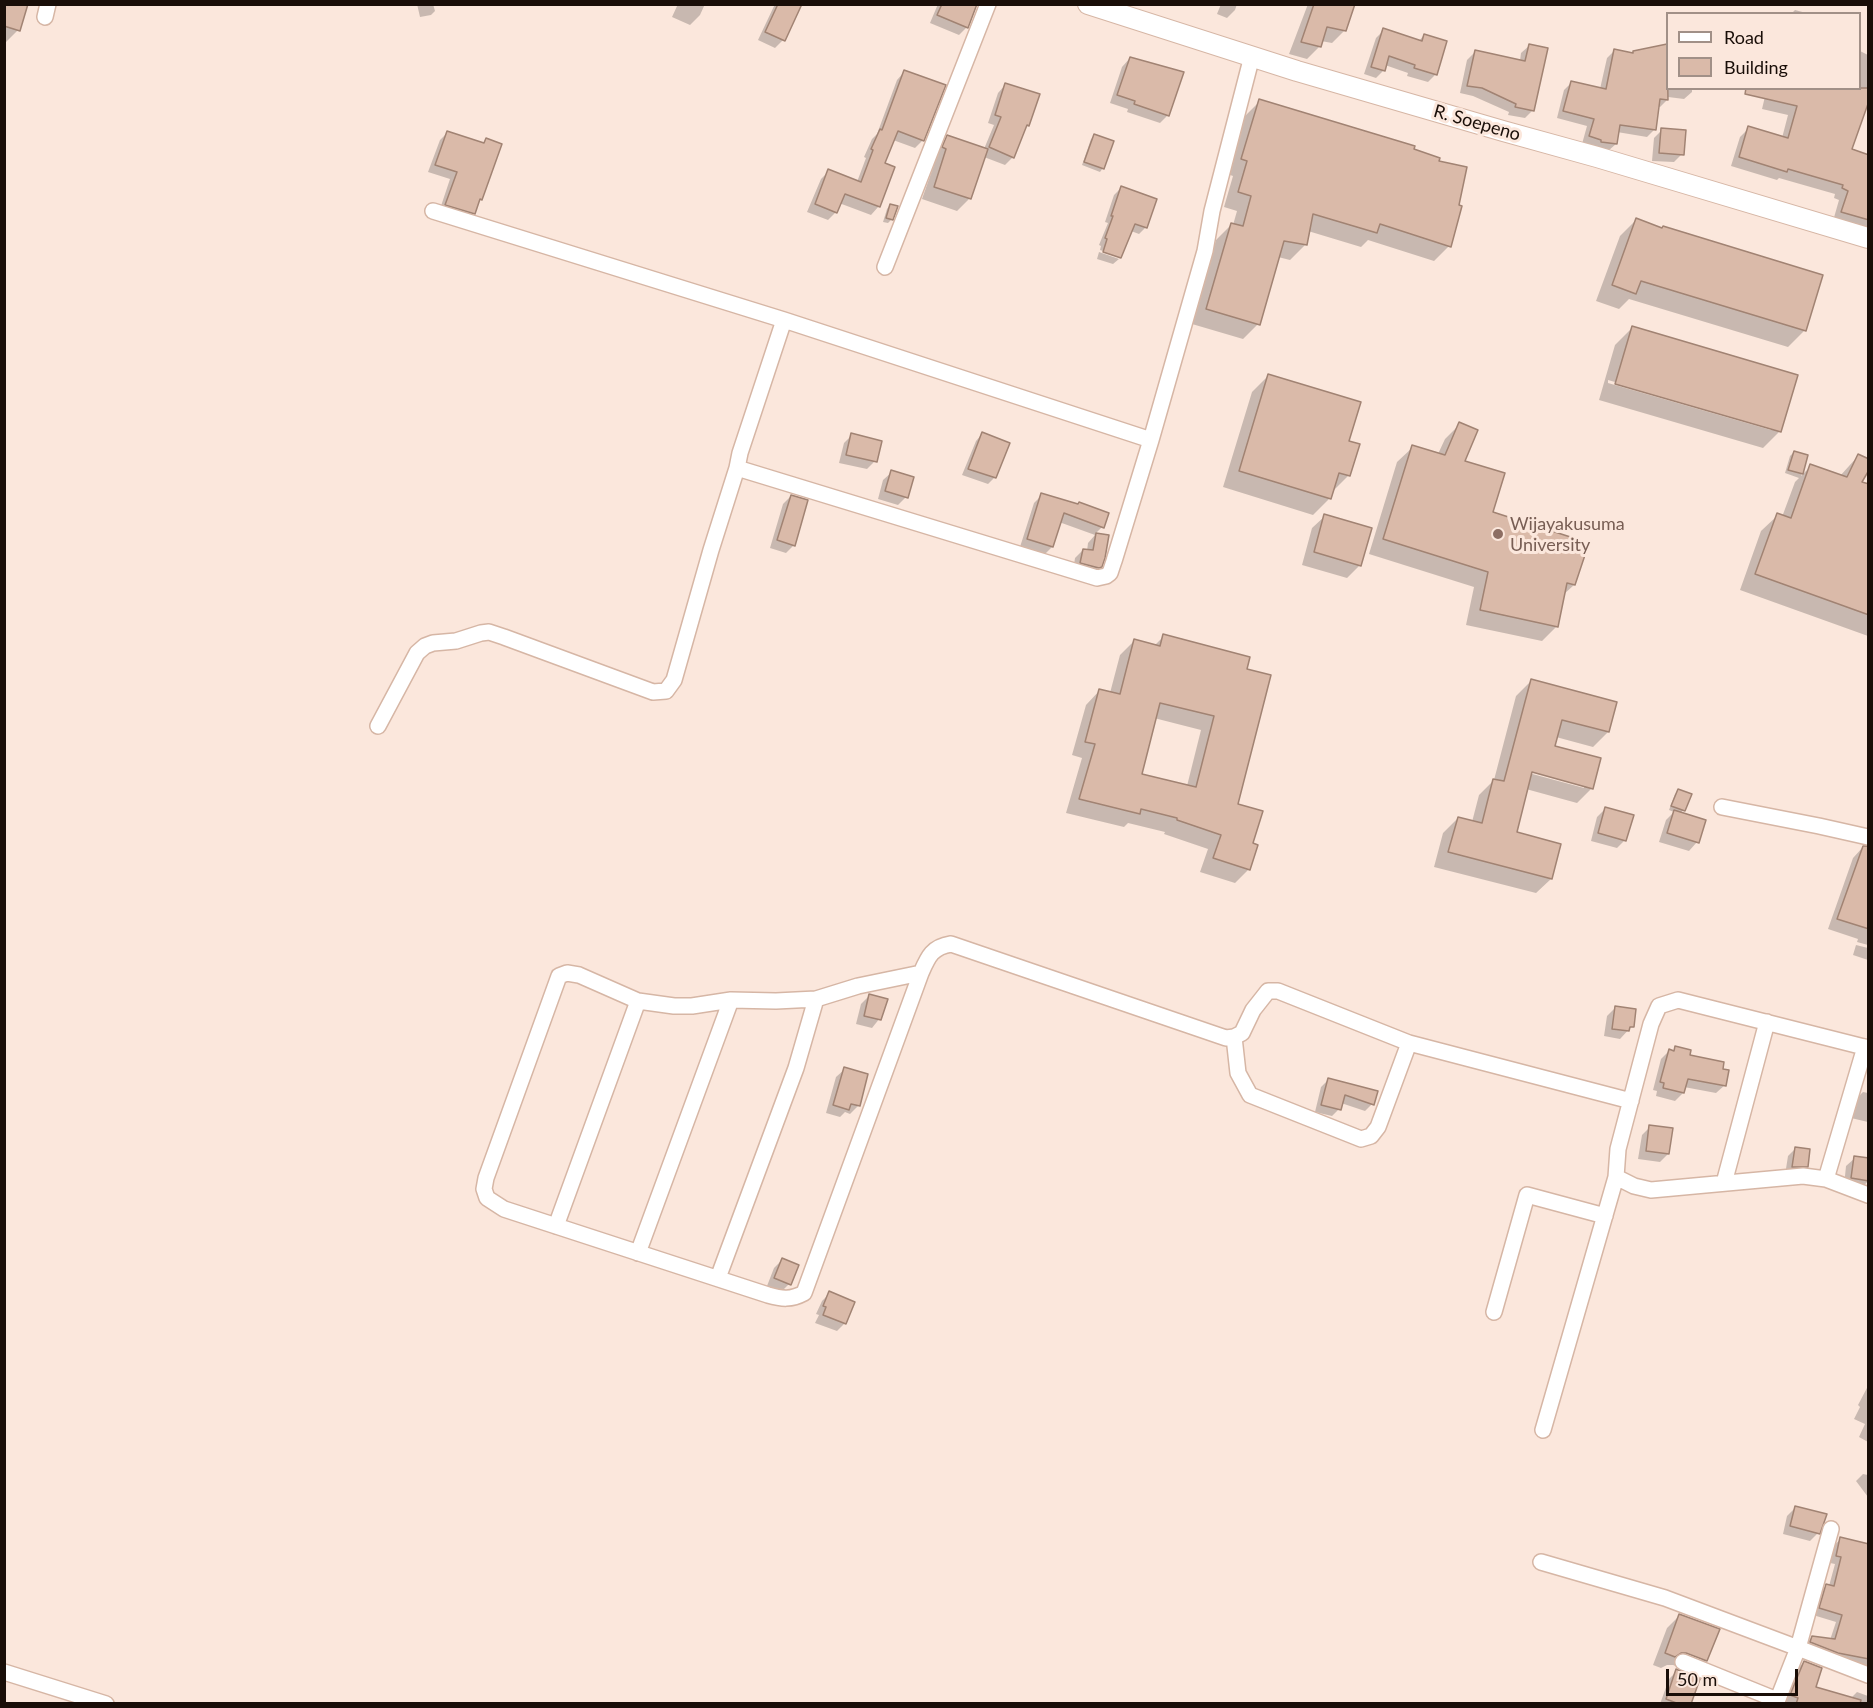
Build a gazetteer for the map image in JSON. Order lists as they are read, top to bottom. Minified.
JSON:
{"streets":{"street":["R. Soepeno"]},"places":["Wijayakusuma University"],"legend":["Road","Building"],"scale_bar":"50 m"}
